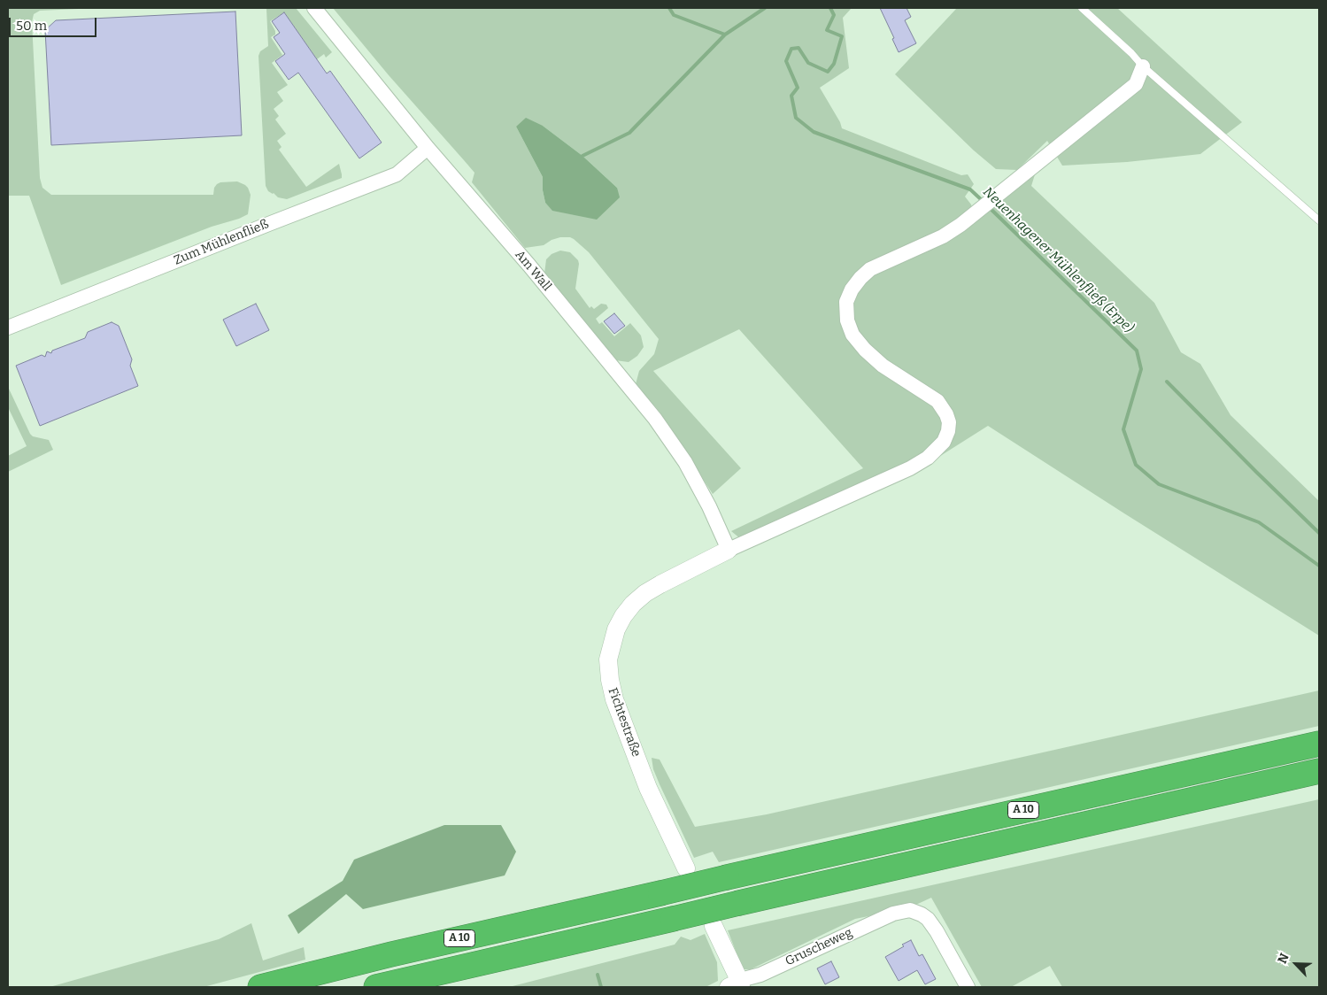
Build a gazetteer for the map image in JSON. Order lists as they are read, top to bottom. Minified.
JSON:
{"streets":{"highway":["A 10"],"street":["Zum Mühlenfließ","Am Wall","Fichtestraße","Gruscheweg"]},"crossings":[["Zum Mühlenfließ","Am Wall"],["Am Wall","Fichtestraße"]],"water":["Neuenhagener Mühlenfließ (Erpe)"],"scale_bar":"50 m","north":"top left"}
